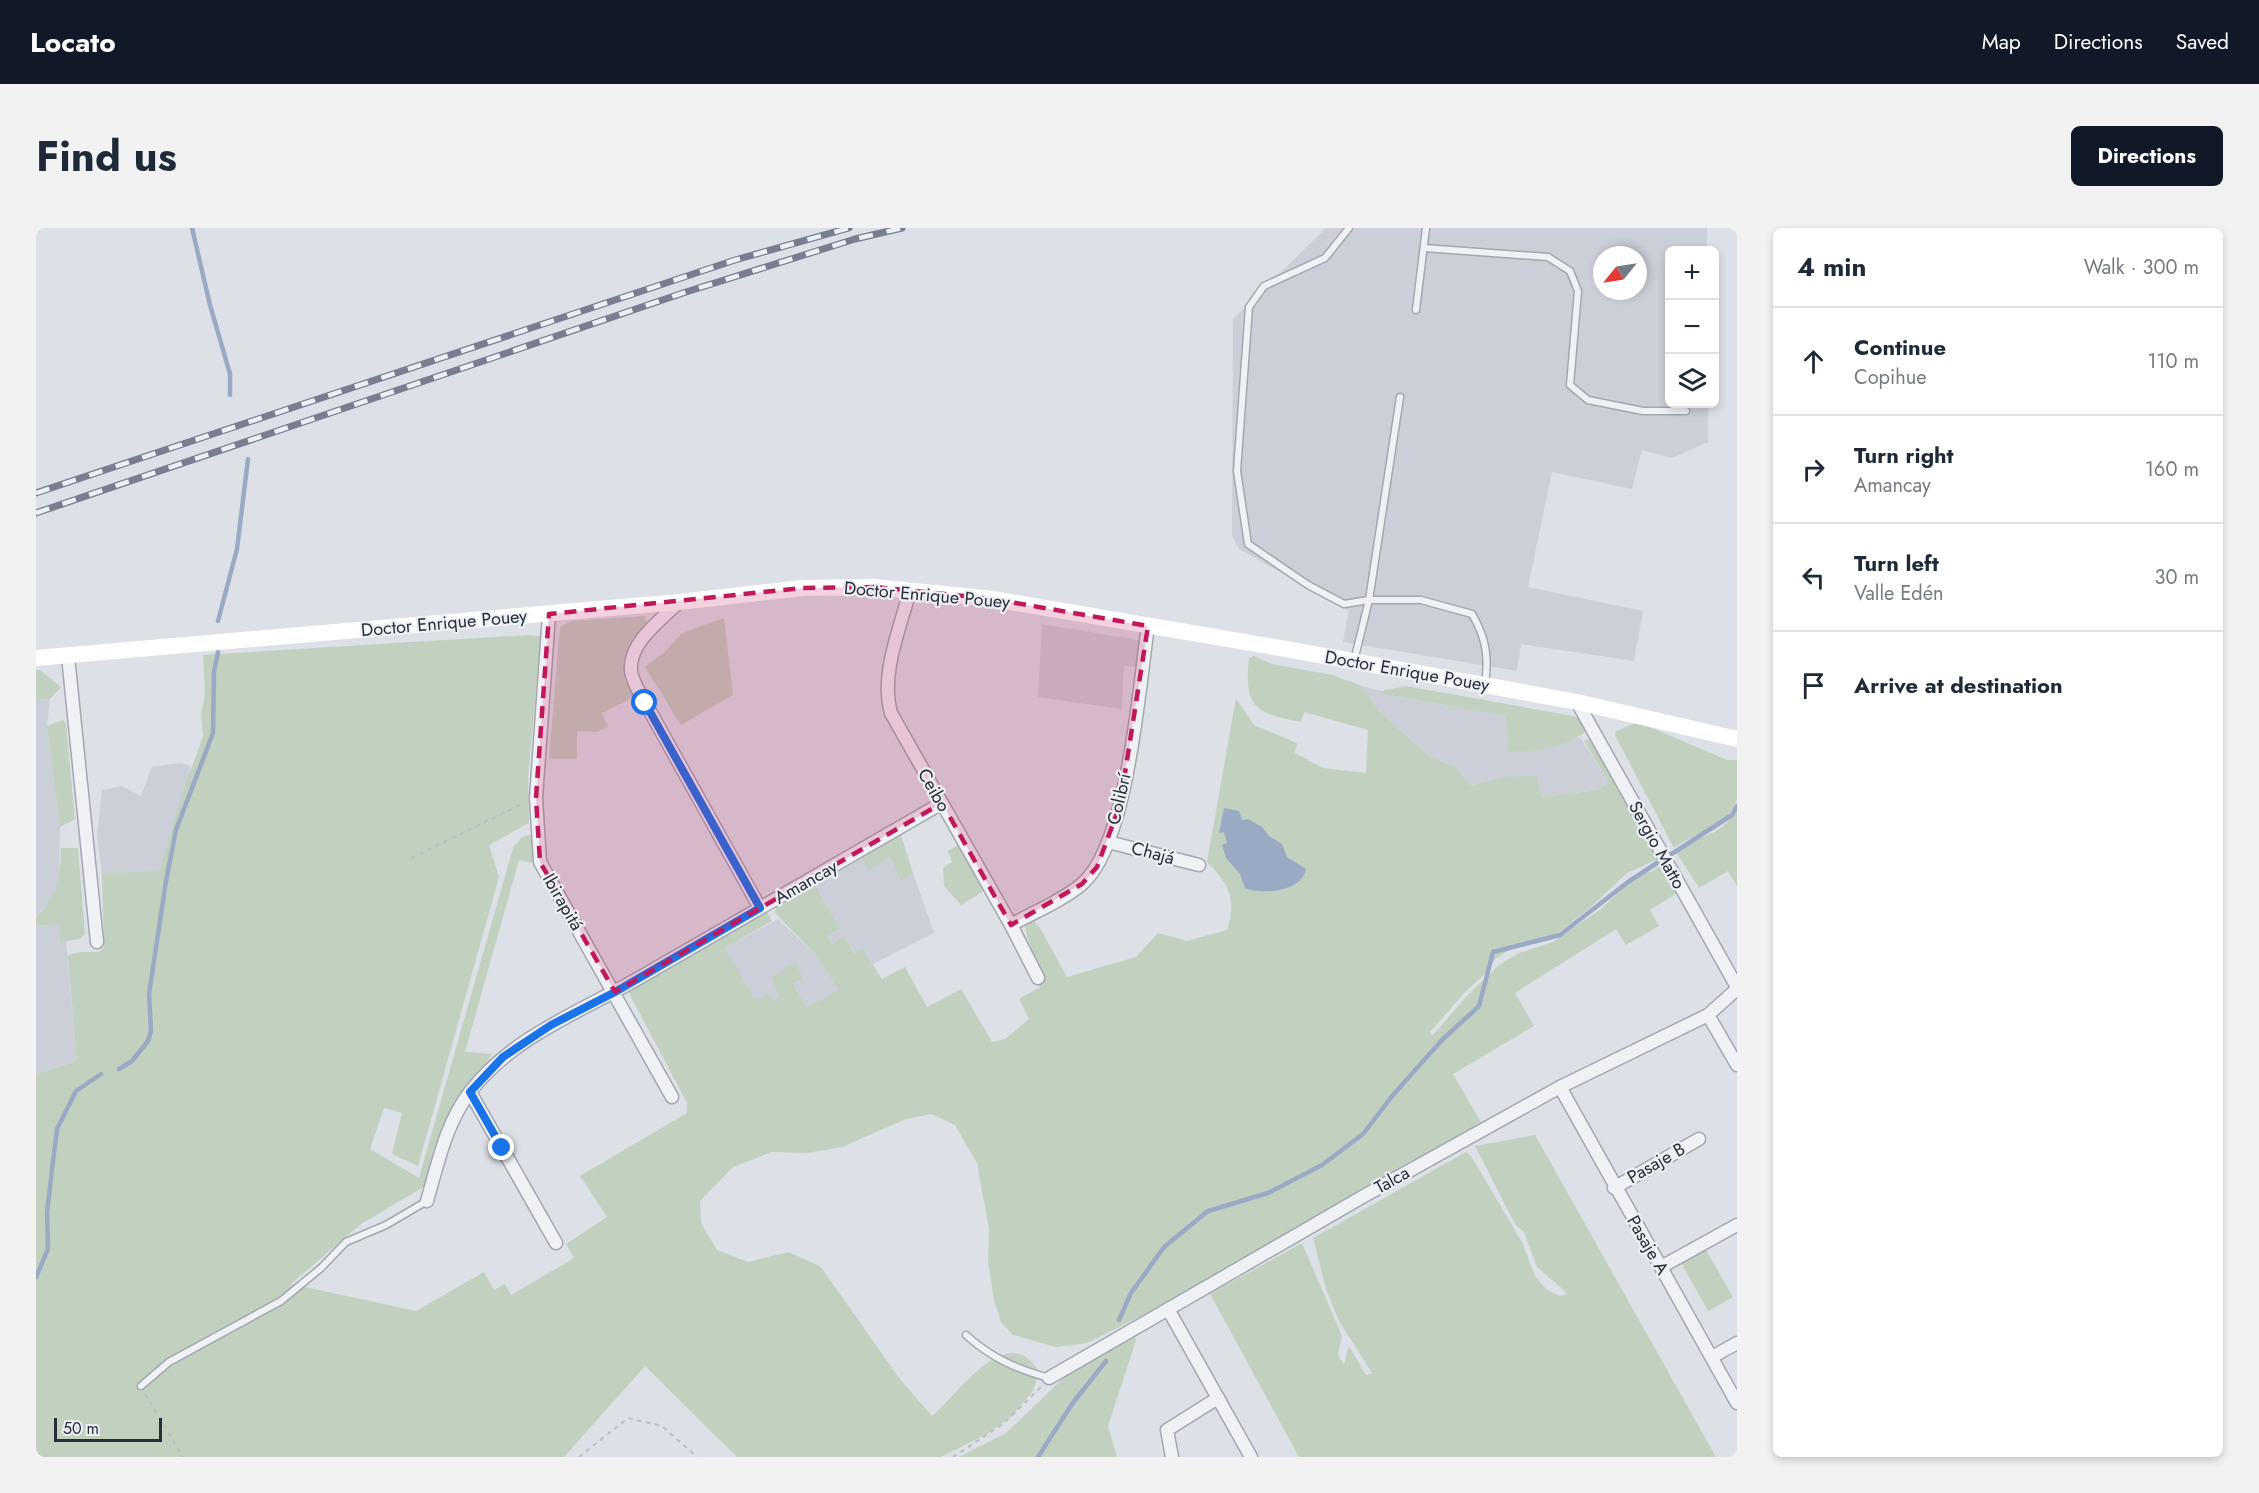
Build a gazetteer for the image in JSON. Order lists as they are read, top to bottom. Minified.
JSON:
{"streets":{"street":["Doctor Enrique Pouey","Ceibo","Colibrí","Sergio Matto","Chajá","Amancay","Ibirapitá","Pasaje B","Talca","Pasaje A"]},"crossings":[["Doctor Enrique Pouey","Ceibo"],["Doctor Enrique Pouey","Colibrí"],["Doctor Enrique Pouey","Sergio Matto"],["Doctor Enrique Pouey","Ibirapitá"],["Ceibo","Colibrí"],["Ceibo","Amancay"],["Colibrí","Chajá"],["Sergio Matto","Talca"],["Amancay","Ibirapitá"],["Pasaje B","Pasaje A"],["Talca","Pasaje A"]],"scale_bar":"50 m","north":"bottom left","page":{"header":"Locato","nav":["Map","Directions","Saved"],"title":"Find us","buttons":"Directions","heading":["4 min","Walk · 300 m"],"map_buttons":["+","−"],"list":[["Continue","Copihue","110 m"],["Turn right","Amancay","160 m"],["Turn left","Valle Edén","30 m"],"Arrive at destination"],"scale":"50 m"}}
